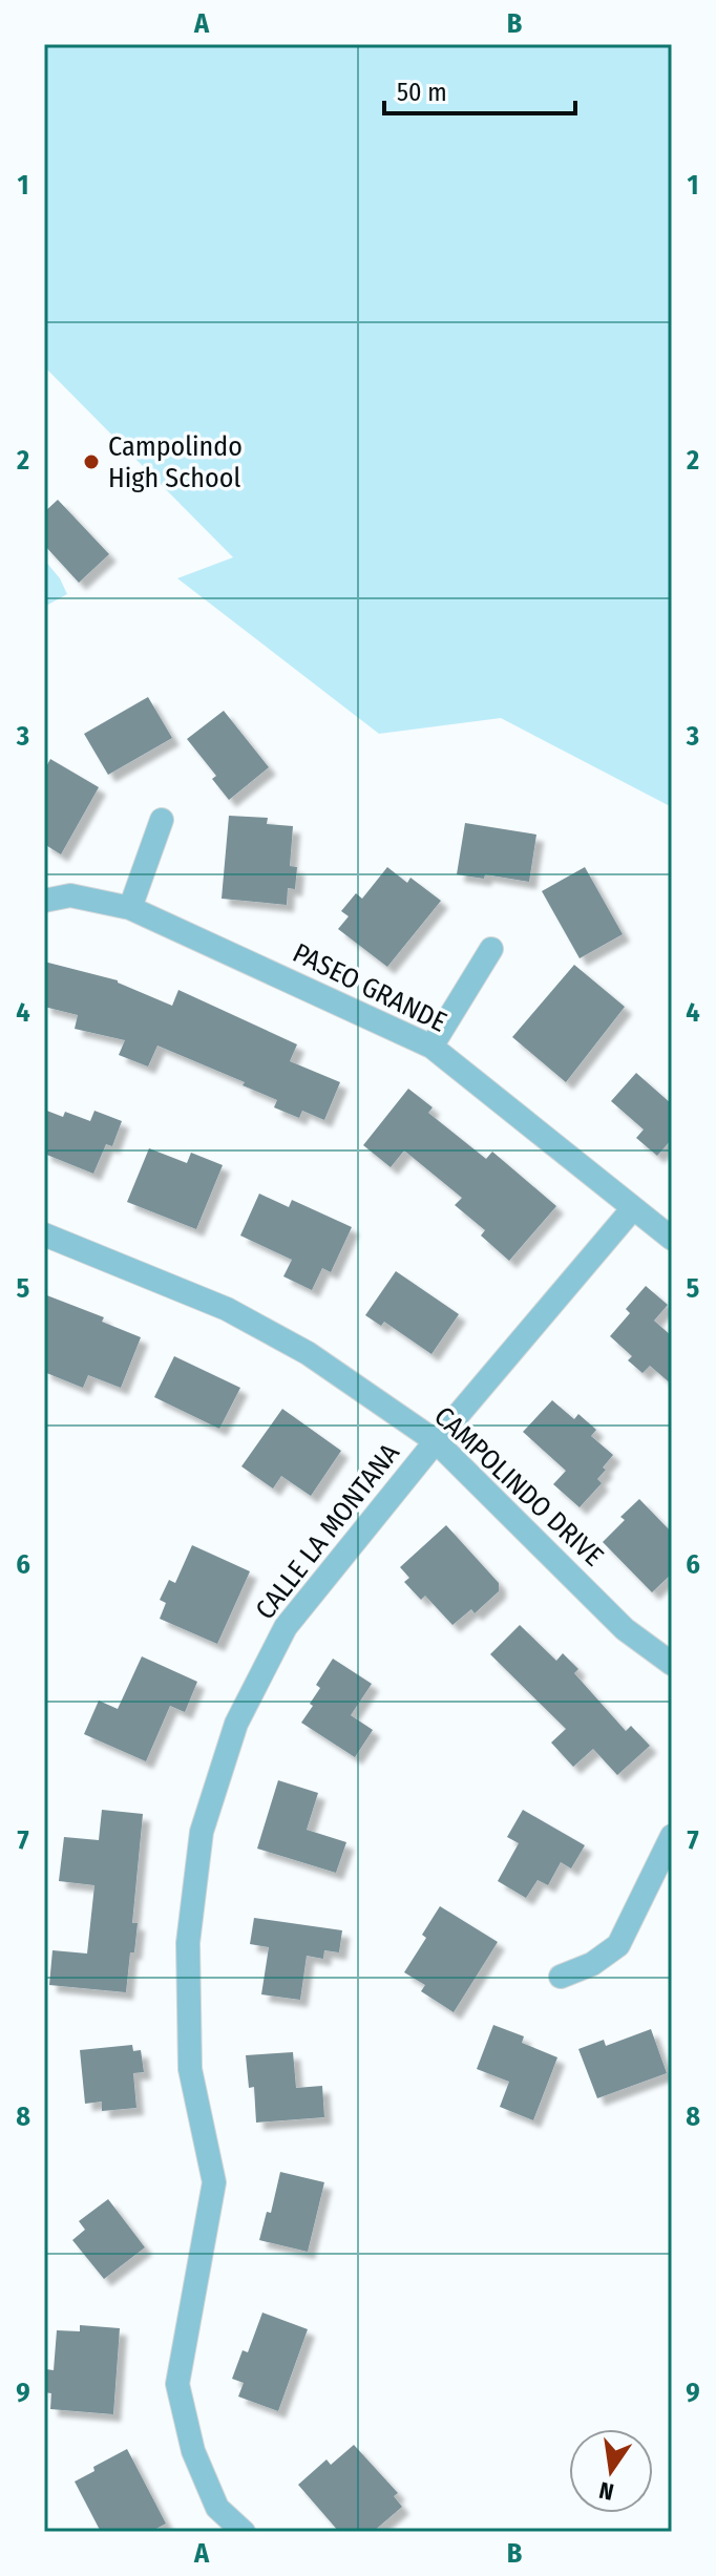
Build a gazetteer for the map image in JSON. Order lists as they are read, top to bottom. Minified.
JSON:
{"streets":{"street":["PASEO GRANDE","CAMPOLINDO DRIVE","CALLE LA MONTANA"]},"crossings":[["PASEO GRANDE","CALLE LA MONTANA"],["CAMPOLINDO DRIVE","CALLE LA MONTANA"]],"places":["Campolindo High School"],"scale_bar":"50 m","north":"bottom","grid":{"columns":["A","B"],"rows":["1","2","3","4","5","6","7","8","9"]}}
